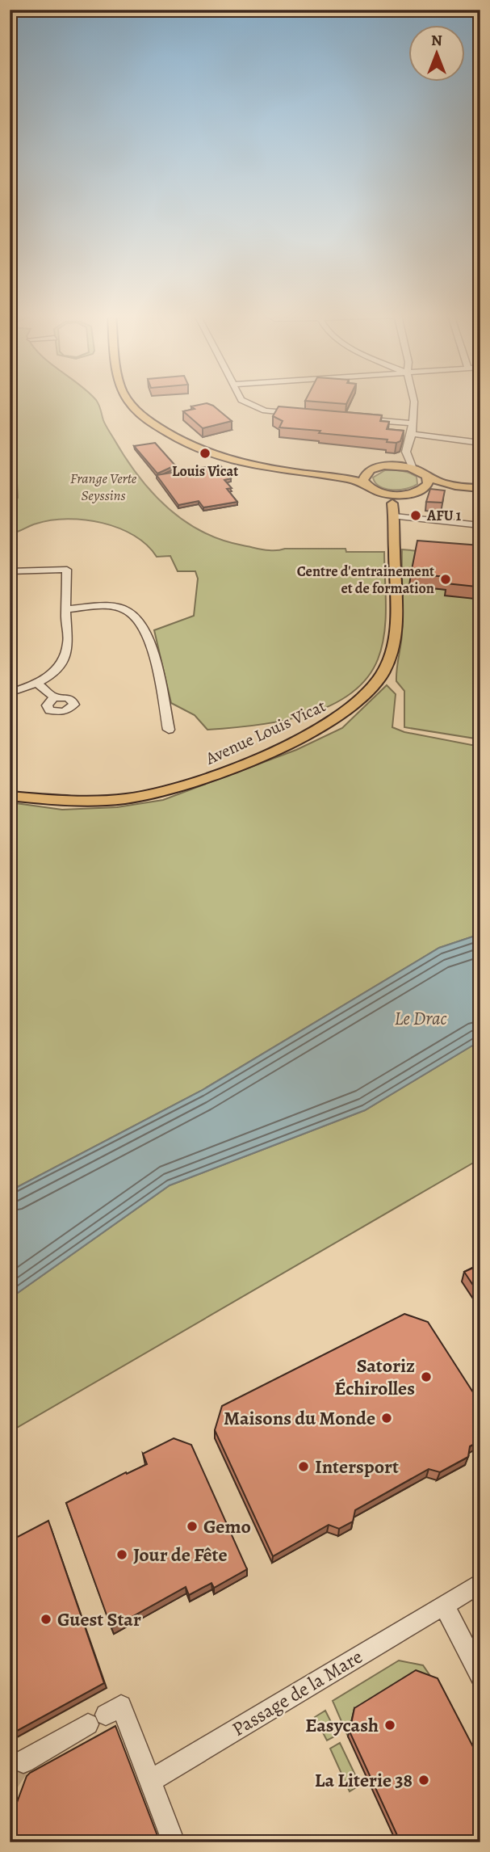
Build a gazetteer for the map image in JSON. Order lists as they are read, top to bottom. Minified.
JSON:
{"streets":{"main road":["Avenue Louis Vicat"],"street":["Passage de la Mare"]},"water":["Le Drac"],"parks":["Frange Verte Seyssins"],"places":["Louis Vicat","AFU 1","Centre d'entrainement et de formation","Satoriz Échirolles","Maisons du Monde","Intersport","Gemo","Jour de Fête","Guest Star","Easycash","La Literie 38"],"north":"top"}
